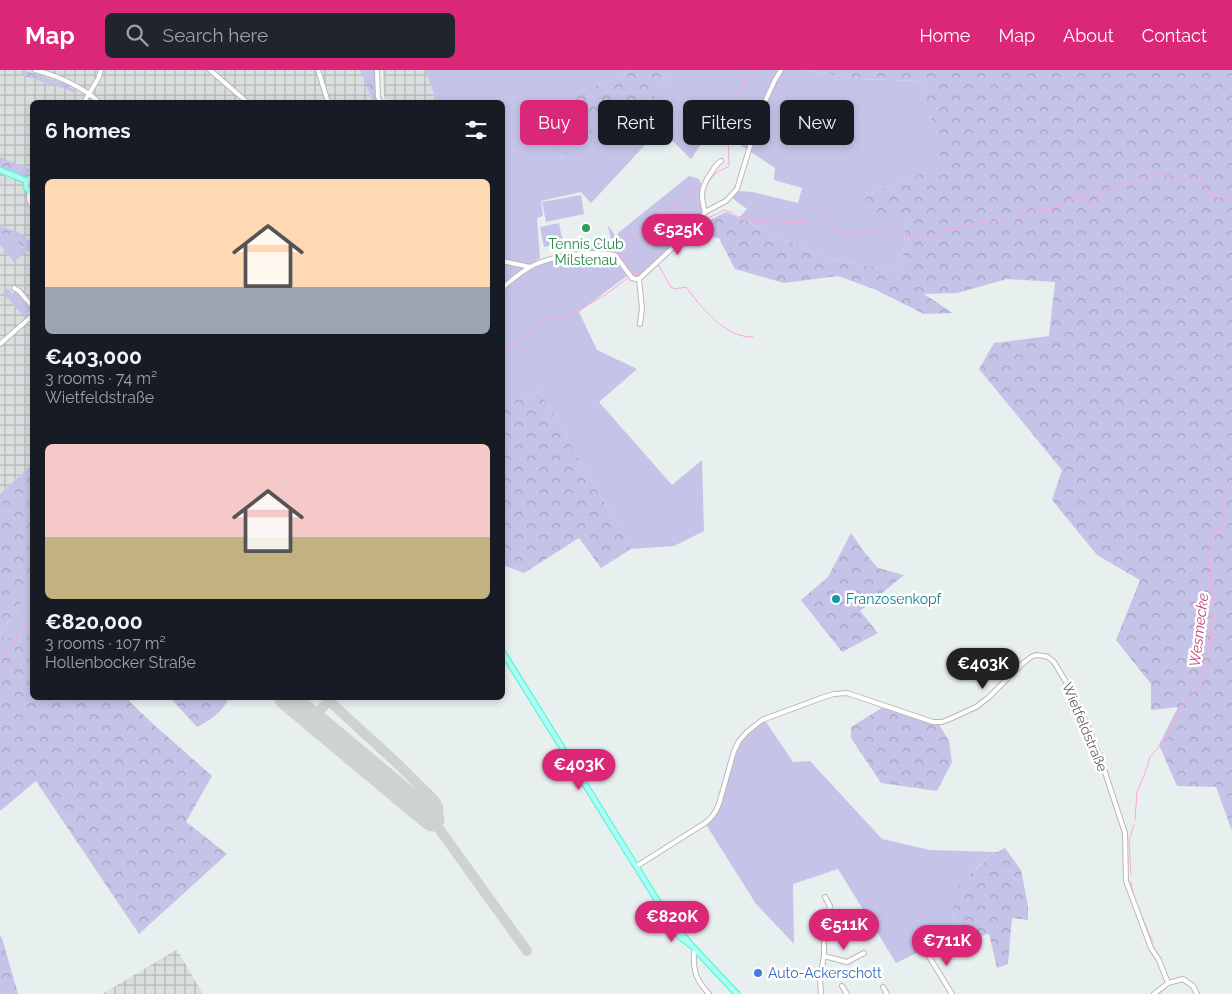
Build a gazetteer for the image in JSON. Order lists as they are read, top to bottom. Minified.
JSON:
{"streets":{"street":["Wietfeldstraße"]},"water":["Wesmecke"],"places":["Tennis Club Milstenau","Franzosenkopf","Auto-Ackerschott"],"page":{"header":"Map","search":"Search here","nav":["Home","Map","About","Contact"],"chip":["Buy","Rent","Filters","New"],"heading":"6 homes","list":[{"name":"€403,000","note":"3 rooms · 74 m² · Wietfeldstraße"},{"name":"€820,000","note":"3 rooms · 107 m² · Hollenbocker Straße"}],"price":["€525K","€403K","€403K","€820K","€511K","€711K"]}}
